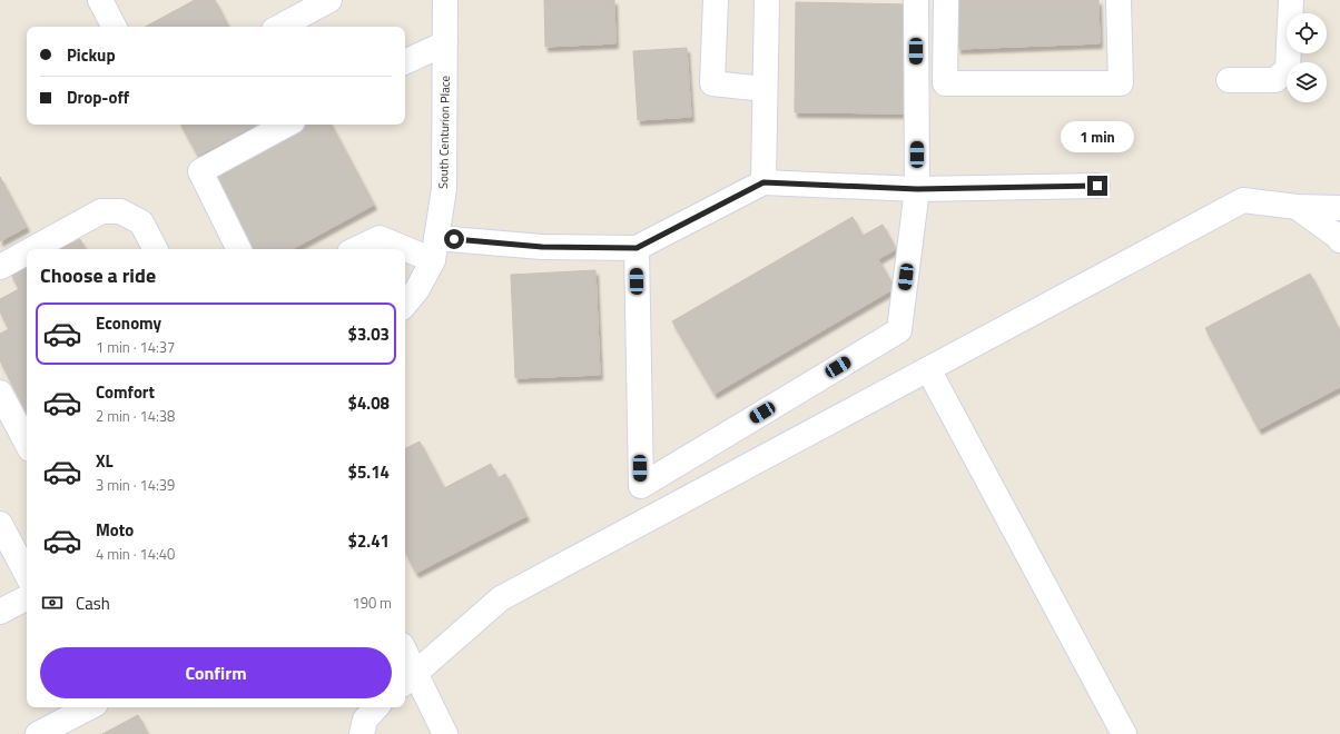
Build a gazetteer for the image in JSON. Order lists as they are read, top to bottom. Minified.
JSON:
{"streets":{"street":["South Centurion Place"]},"page":{"banner":["Pickup","Drop-off"],"bubble":"1 min","heading":"Choose a ride","list":[{"name":"Economy","note":"1 min · 14:37","value":"$3.03"},{"name":"Comfort","note":"2 min · 14:38","value":"$4.08"},{"name":"XL","note":"3 min · 14:39","value":"$5.14"},{"name":"Moto","note":"4 min · 14:40","value":"$2.41"}],"pay":["Cash","190 m"],"buttons":"Confirm"}}
